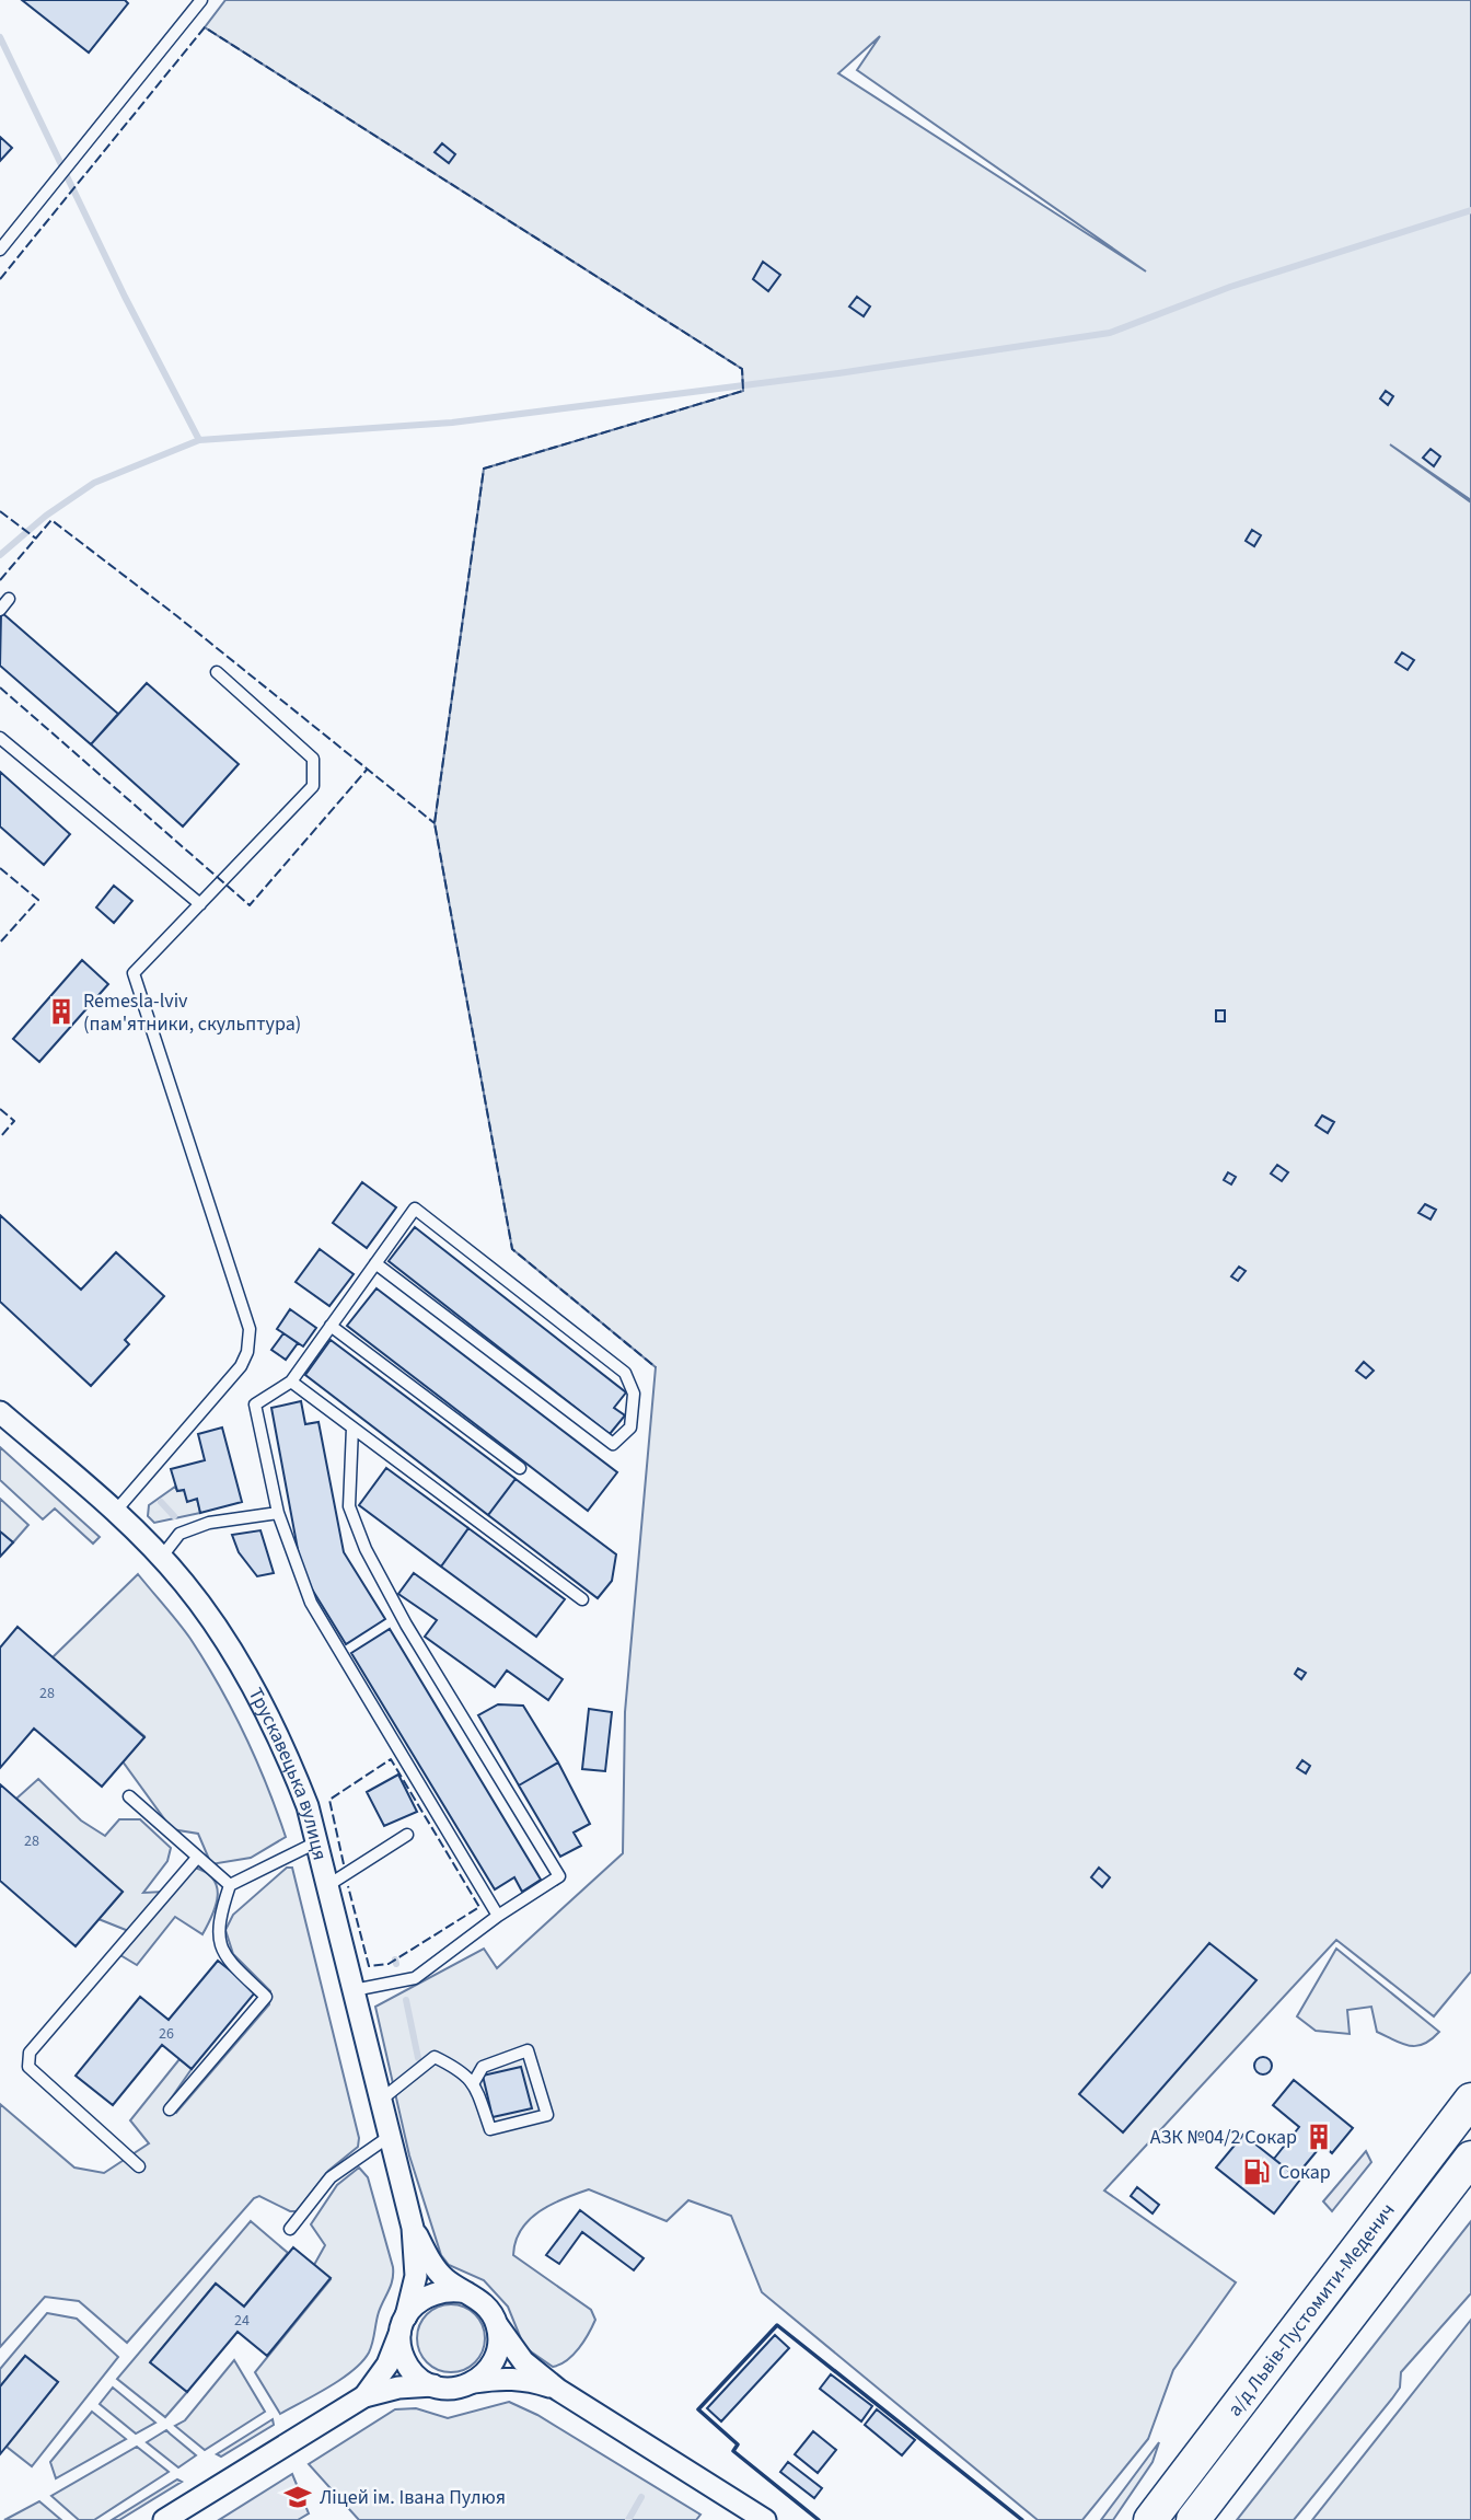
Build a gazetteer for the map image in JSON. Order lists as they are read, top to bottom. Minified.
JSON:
{"streets":{"main road":["а/д Львів-Пустомити-Меденич"],"street":["Трускавецька вулиця"]},"places":{"building":["Remesla-lviv (пам'ятники, скульптура)","АЗК №04/2 Сокар"],"fuel station":["Сокар"],"school or university":["Ліцей ім. Івана Пулюя"]},"house_numbers":["28","28","26","24"]}
